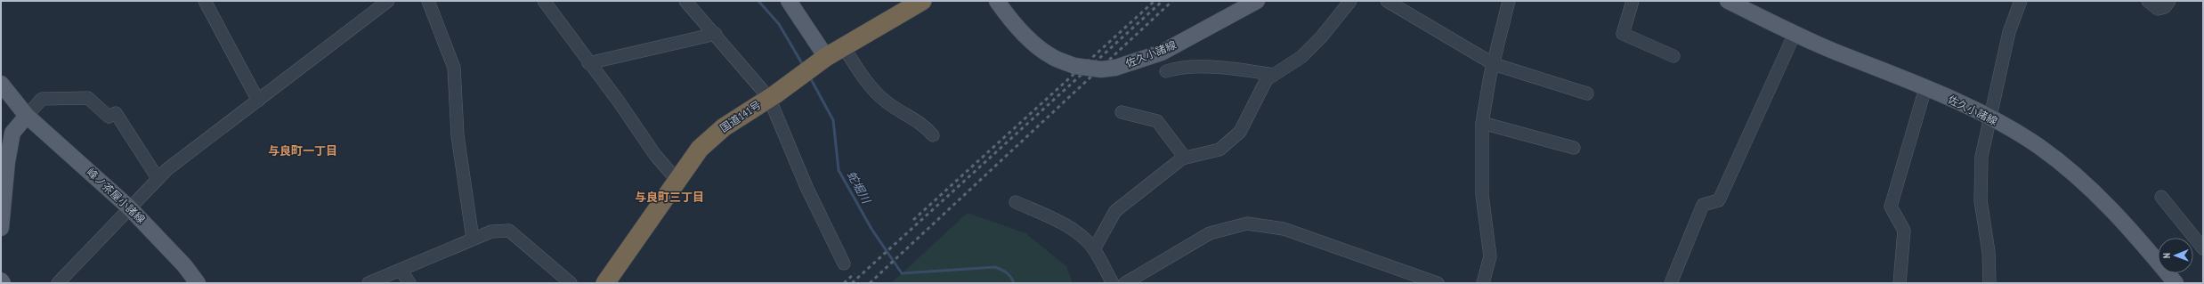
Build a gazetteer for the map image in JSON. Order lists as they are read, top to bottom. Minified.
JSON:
{"streets":{"highway":["国道141号"],"main road":["佐久小諸線","峰ノ茶屋小諸線"]},"districts":["与良町一丁目","与良町三丁目"],"water":["蛇堀川"],"north":"left"}
